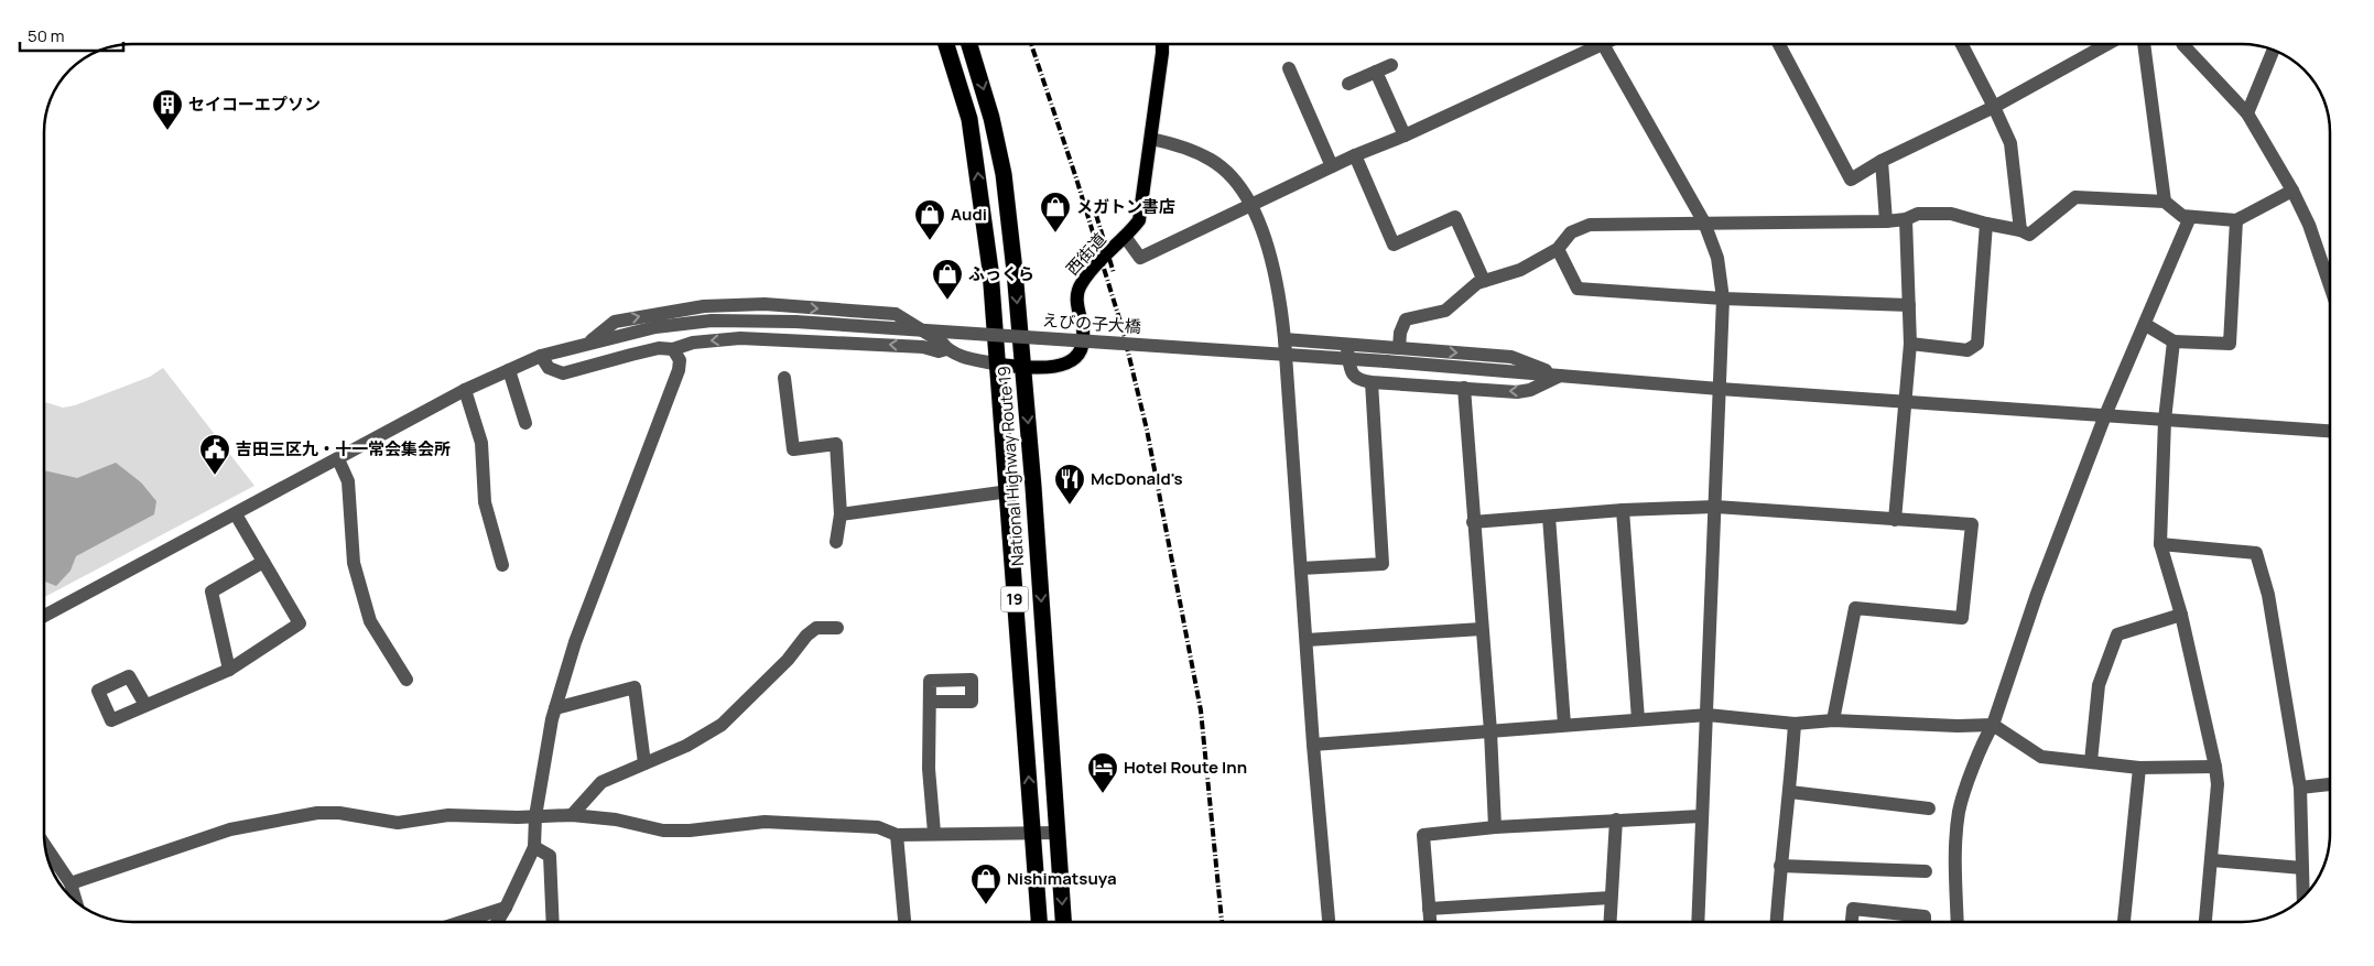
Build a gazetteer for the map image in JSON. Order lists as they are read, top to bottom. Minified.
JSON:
{"streets":{"highway":["National Highway Route 19","19"],"main road":["西街道"],"street":["えびの子大橋"]},"crossings":[["西街道","National Highway Route 19"]],"places":{"building":["セイコーエプソン"],"shop":["メガトン書店","Audi","ふっくら","Nishimatsuya"],"public building":["吉田三区九・十一常会集会所"],"restaurant":["McDonald's"],"hotel":["Hotel Route Inn"]},"scale_bar":"50 m"}
